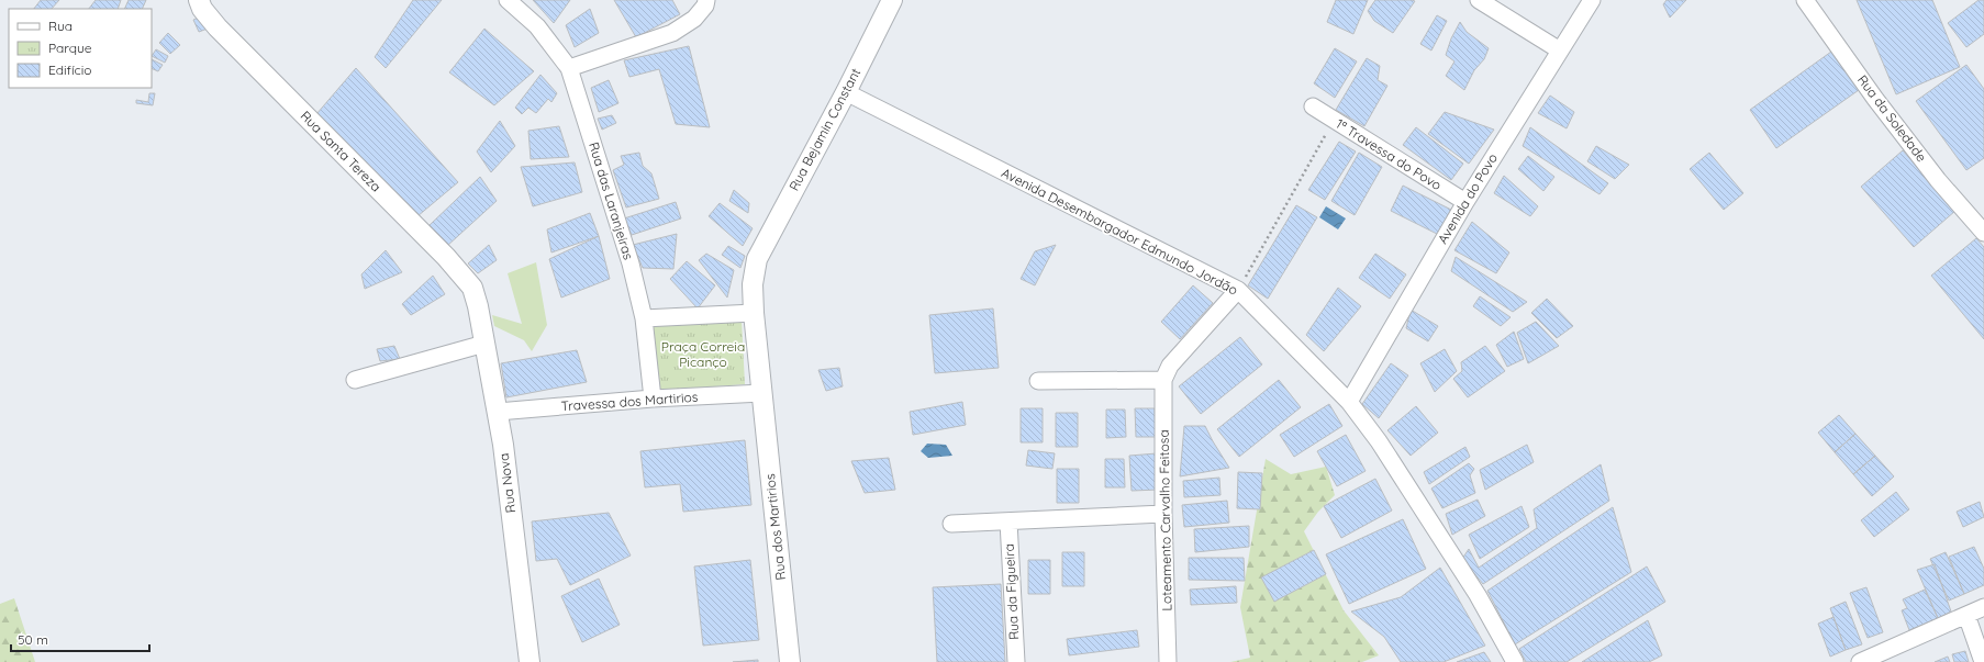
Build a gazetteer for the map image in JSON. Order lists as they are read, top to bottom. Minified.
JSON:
{"streets":{"street":["Rua da Soledade","Rua Bejamin Constant","Rua Santa Tereza","1ª Travessa do Povo","Avenida do Povo","Rua das Laranjeiras","Avenida Desembargador Edmundo Jordão","Travessa dos Martirios","Rua Nova","Loteamento Carvalho Feitosa","Rua dos Martirios","Rua da Figueira"]},"crossings":[["Rua Bejamin Constant","Avenida Desembargador Edmundo Jordão"],["Rua Bejamin Constant","Rua dos Martirios"],["Rua Santa Tereza","Rua Nova"],["1ª Travessa do Povo","Avenida do Povo"],["Avenida do Povo","Avenida Desembargador Edmundo Jordão"],["Rua das Laranjeiras","Travessa dos Martirios"],["Avenida Desembargador Edmundo Jordão","Loteamento Carvalho Feitosa"],["Travessa dos Martirios","Rua Nova"],["Travessa dos Martirios","Rua dos Martirios"]],"parks":["Praça Correia Picanço"],"legend":["Rua","Parque","Edifício"],"scale_bar":"50 m"}
